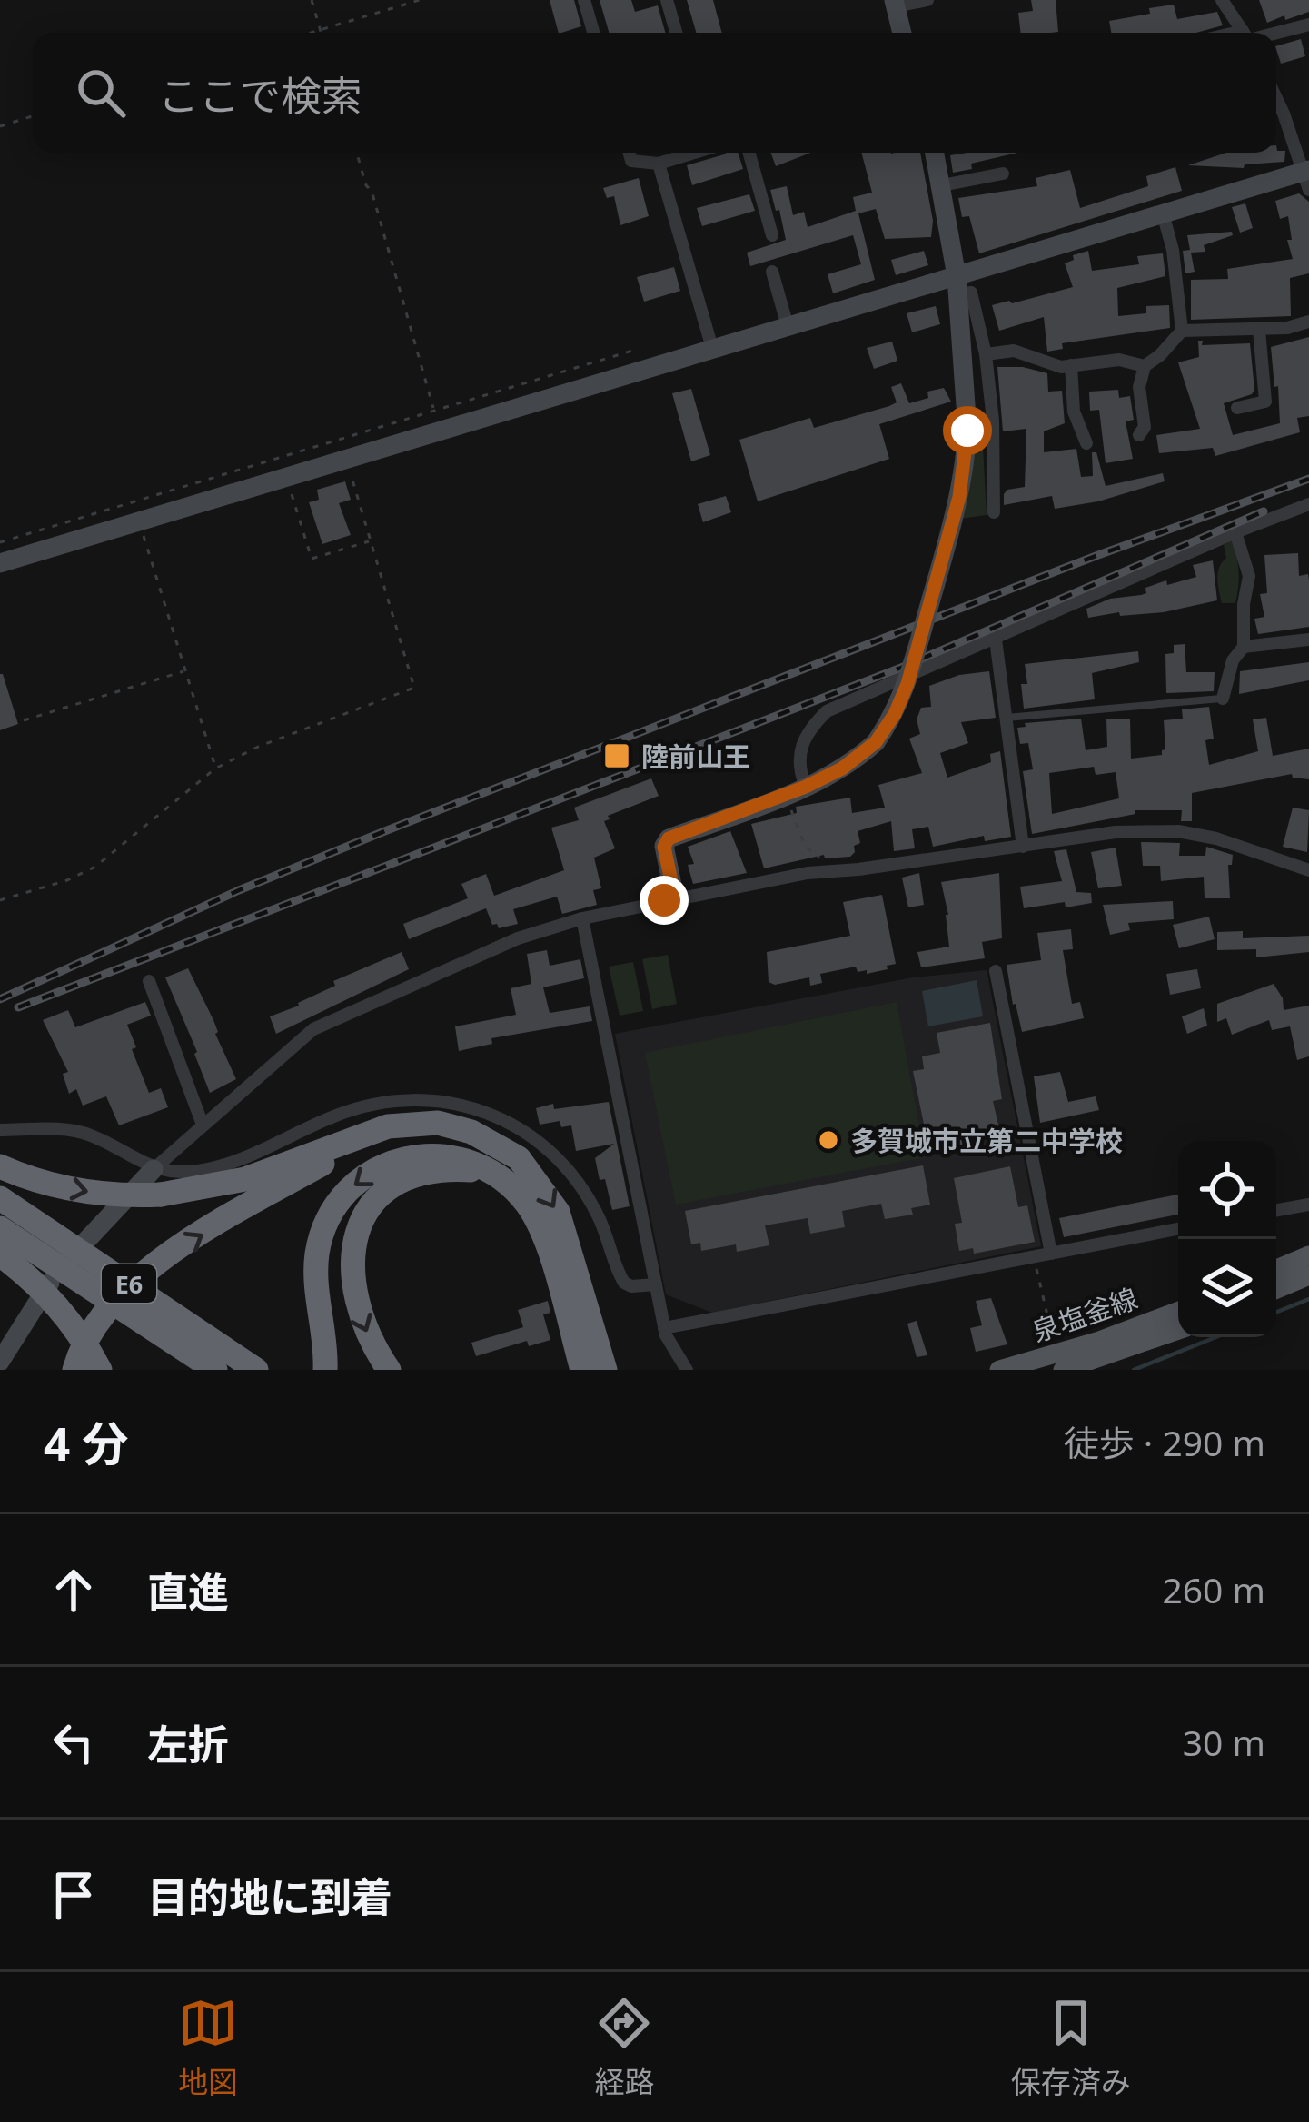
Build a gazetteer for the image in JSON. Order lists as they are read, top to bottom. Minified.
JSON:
{"streets":{"highway":["E6"],"main road":["泉塩釜線"]},"places":{"transit":["陸前山王"],"other":["多賀城市立第二中学校"]},"page":{"search":"ここで検索","heading":["4 分","徒歩 · 290 m"],"list":[["直進","260 m"],["左折","30 m"],"目的地に到着"],"nav":["地図","経路","保存済み"]}}
